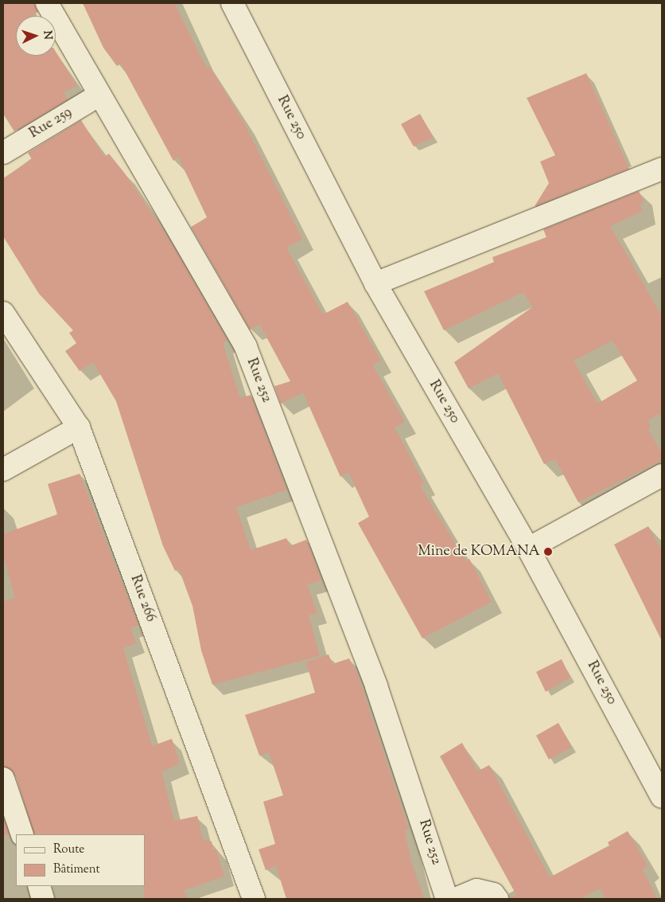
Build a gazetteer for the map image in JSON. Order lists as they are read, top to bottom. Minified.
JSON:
{"streets":{"street":["Rue 250","Rue 259","Rue 252","Rue 266"]},"crossings":[["Rue 259","Rue 252"]],"places":["Mine de KOMANA"],"legend":["Route","Bâtiment"],"north":"right"}
